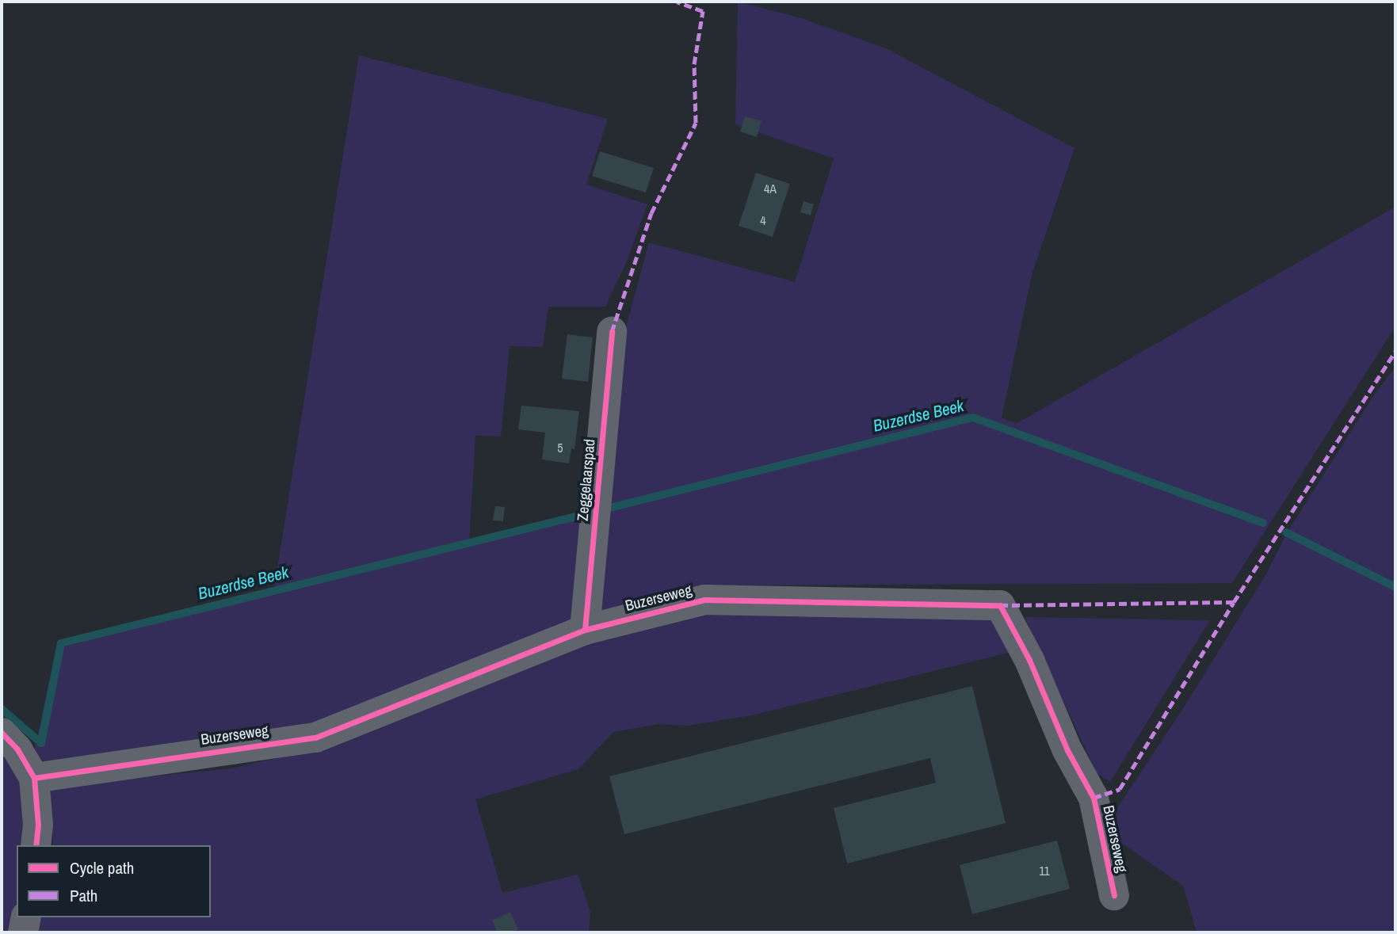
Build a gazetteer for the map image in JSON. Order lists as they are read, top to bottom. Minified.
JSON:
{"streets":{"street":["Zeggelaarspad","Buzerseweg"]},"crossings":[["Zeggelaarspad","Buzerseweg"]],"water":["Buzerdse Beek"],"house_numbers":["4A","4","5","11"],"legend":["Cycle path","Path"]}
